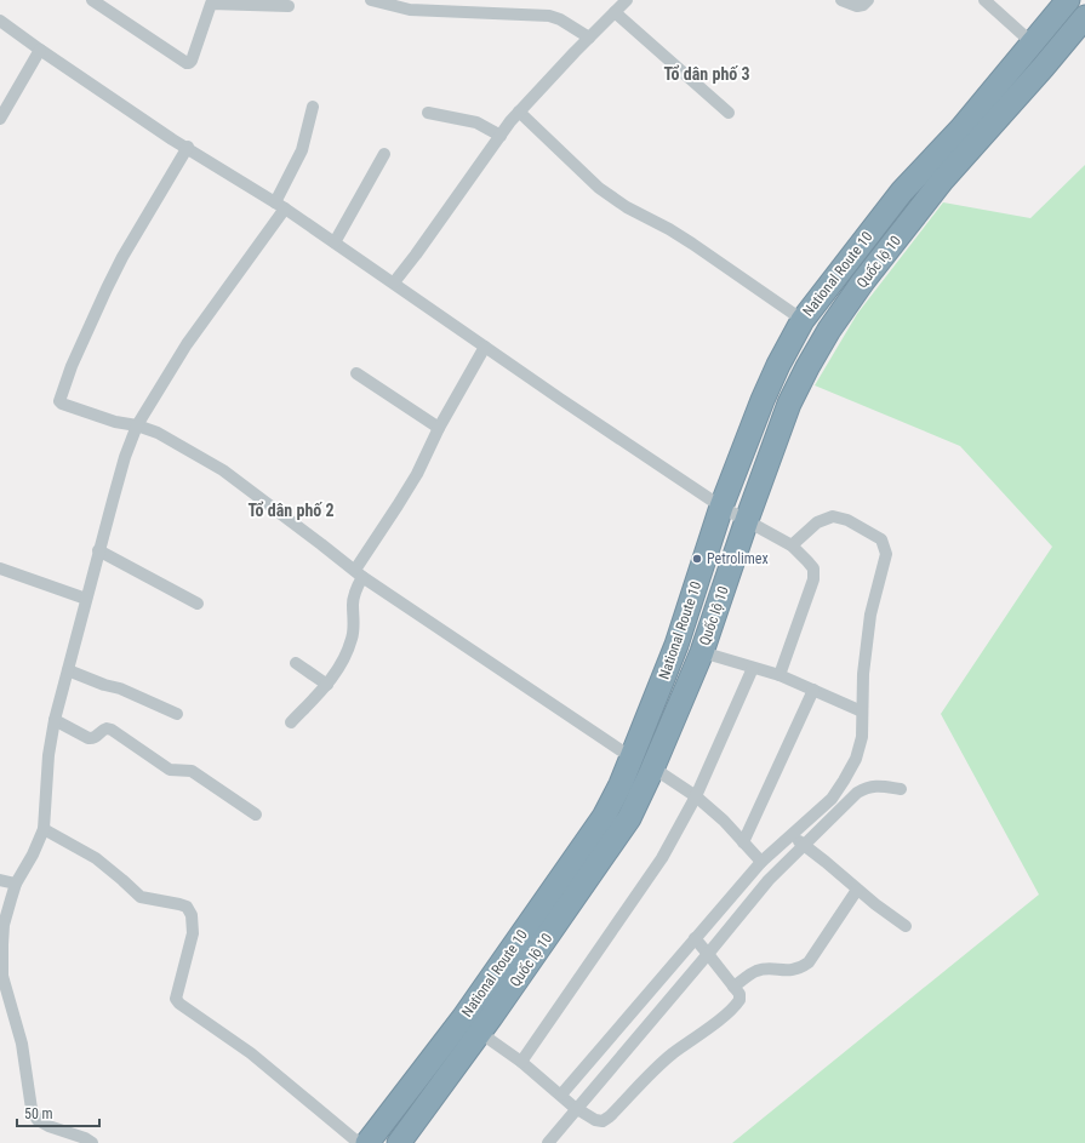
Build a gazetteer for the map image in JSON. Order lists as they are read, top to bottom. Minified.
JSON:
{"streets":{"highway":["Quốc lộ 10","National Route 10"]},"districts":["Tổ dân phố 3","Tổ dân phố 2"],"places":["Petrolimex"],"scale_bar":"50 m"}
